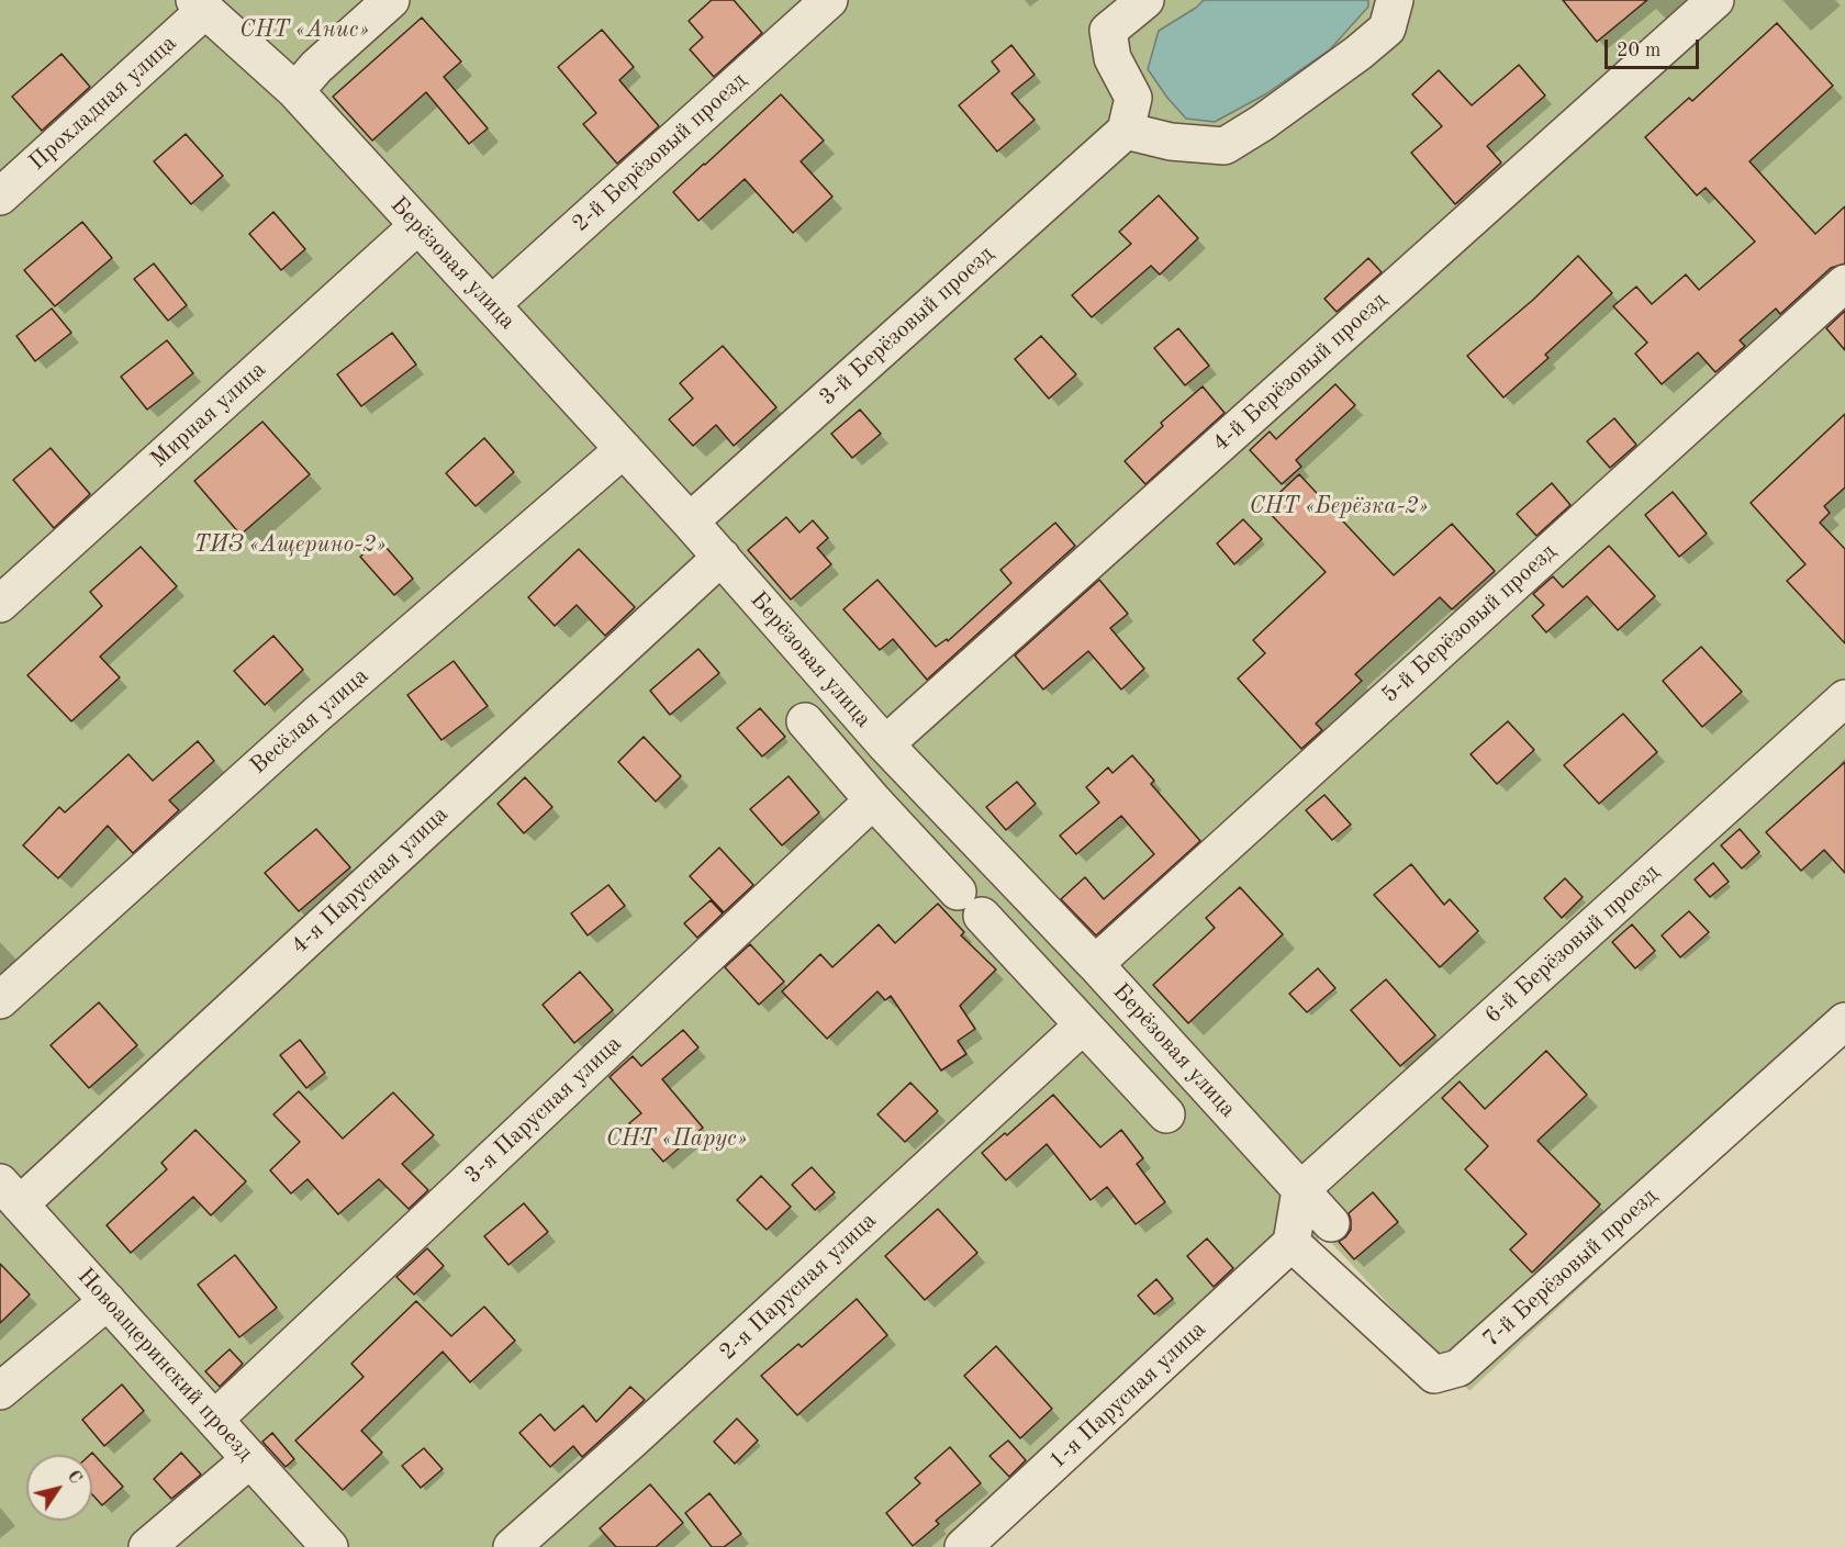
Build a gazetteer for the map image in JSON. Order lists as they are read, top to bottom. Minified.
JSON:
{"streets":{"street":["Прохладная улица","2-й Берёзовый проезд","Берёзовая улица","3-й Берёзовый проезд","4-й Берёзовый проезд","Мирная улица","5-й Берёзовый проезд","Весёлая улица","4-я Парусная улица","6-й Берёзовый проезд","3-я Парусная улица","7-й Берёзовый проезд","2-я Парусная улица","Новоащеринский проезд","1-я Парусная улица"]},"crossings":[["Прохладная улица","Берёзовая улица"],["2-й Берёзовый проезд","Берёзовая улица"],["Берёзовая улица","3-й Берёзовый проезд"],["Берёзовая улица","4-й Берёзовый проезд"],["Берёзовая улица","Мирная улица"],["Берёзовая улица","5-й Берёзовый проезд"],["Берёзовая улица","Весёлая улица"],["Берёзовая улица","4-я Парусная улица"],["Берёзовая улица","6-й Берёзовый проезд"],["4-я Парусная улица","Новоащеринский проезд"],["3-я Парусная улица","Новоащеринский проезд"],["7-й Берёзовый проезд","1-я Парусная улица"]],"parks":["СНТ «Анис»","СНТ «Берёзка-2»","ТИЗ «Ащерино-2»","СНТ «Парус»"],"scale_bar":"20 m","north":"top right"}
